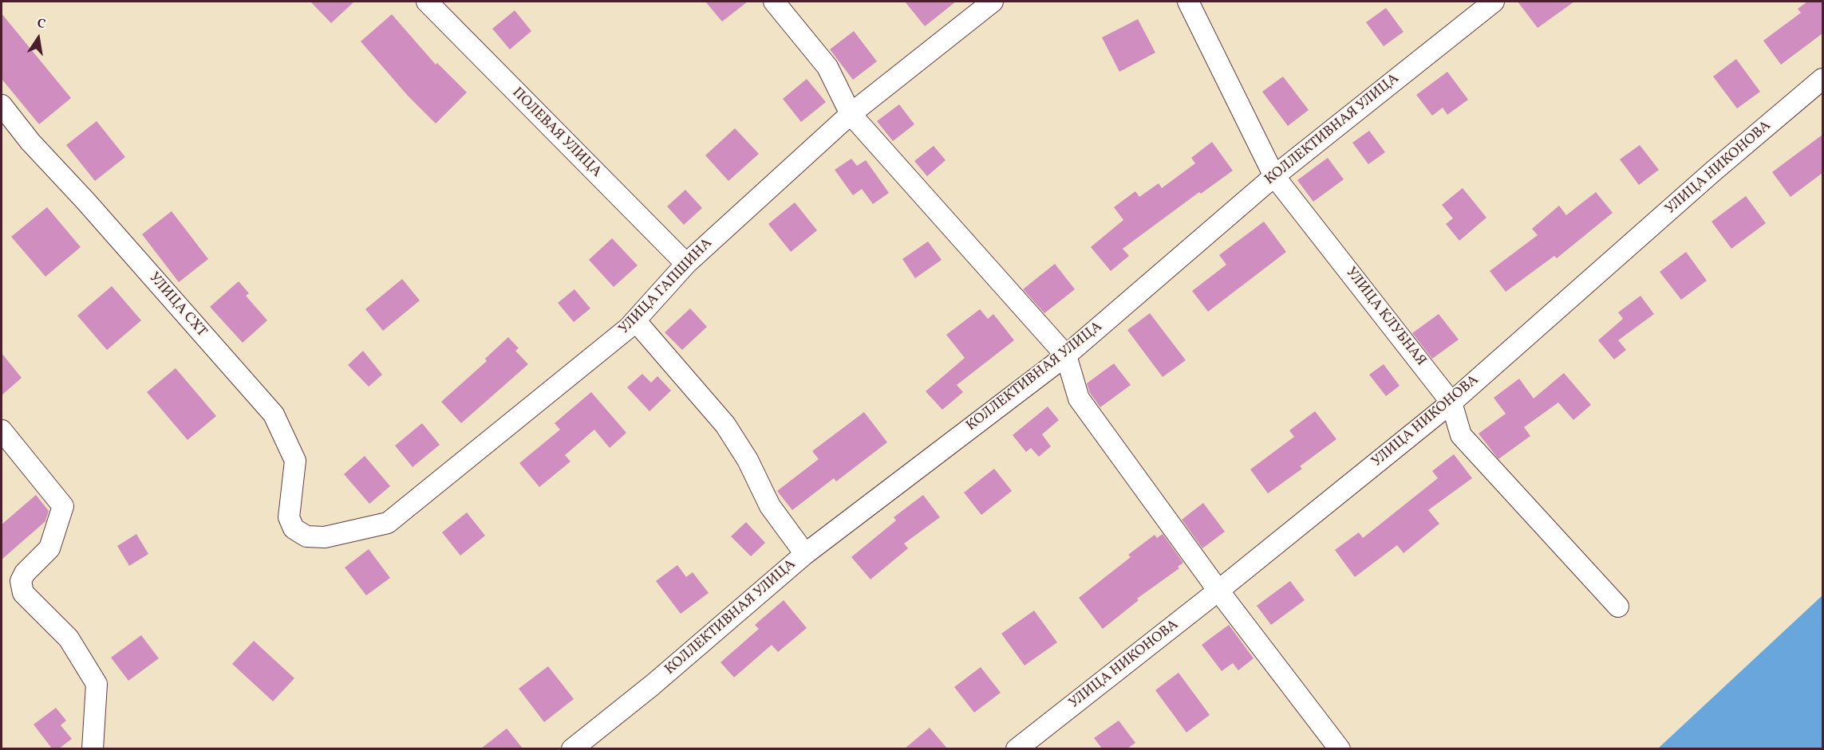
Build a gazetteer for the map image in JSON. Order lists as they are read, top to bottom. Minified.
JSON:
{"streets":{"street":["КОЛЛЕКТИВНАЯ УЛИЦА","ПОЛЕВАЯ УЛИЦА","УЛИЦА НИКОНОВА","УЛИЦА ГАПШИНА","УЛИЦА СХТ","УЛИЦА КЛУБНАЯ"]},"crossings":[["КОЛЛЕКТИВНАЯ УЛИЦА","УЛИЦА КЛУБНАЯ"],["ПОЛЕВАЯ УЛИЦА","УЛИЦА ГАПШИНА"],["УЛИЦА НИКОНОВА","УЛИЦА КЛУБНАЯ"],["УЛИЦА ГАПШИНА","УЛИЦА СХТ"]],"north":"top"}
